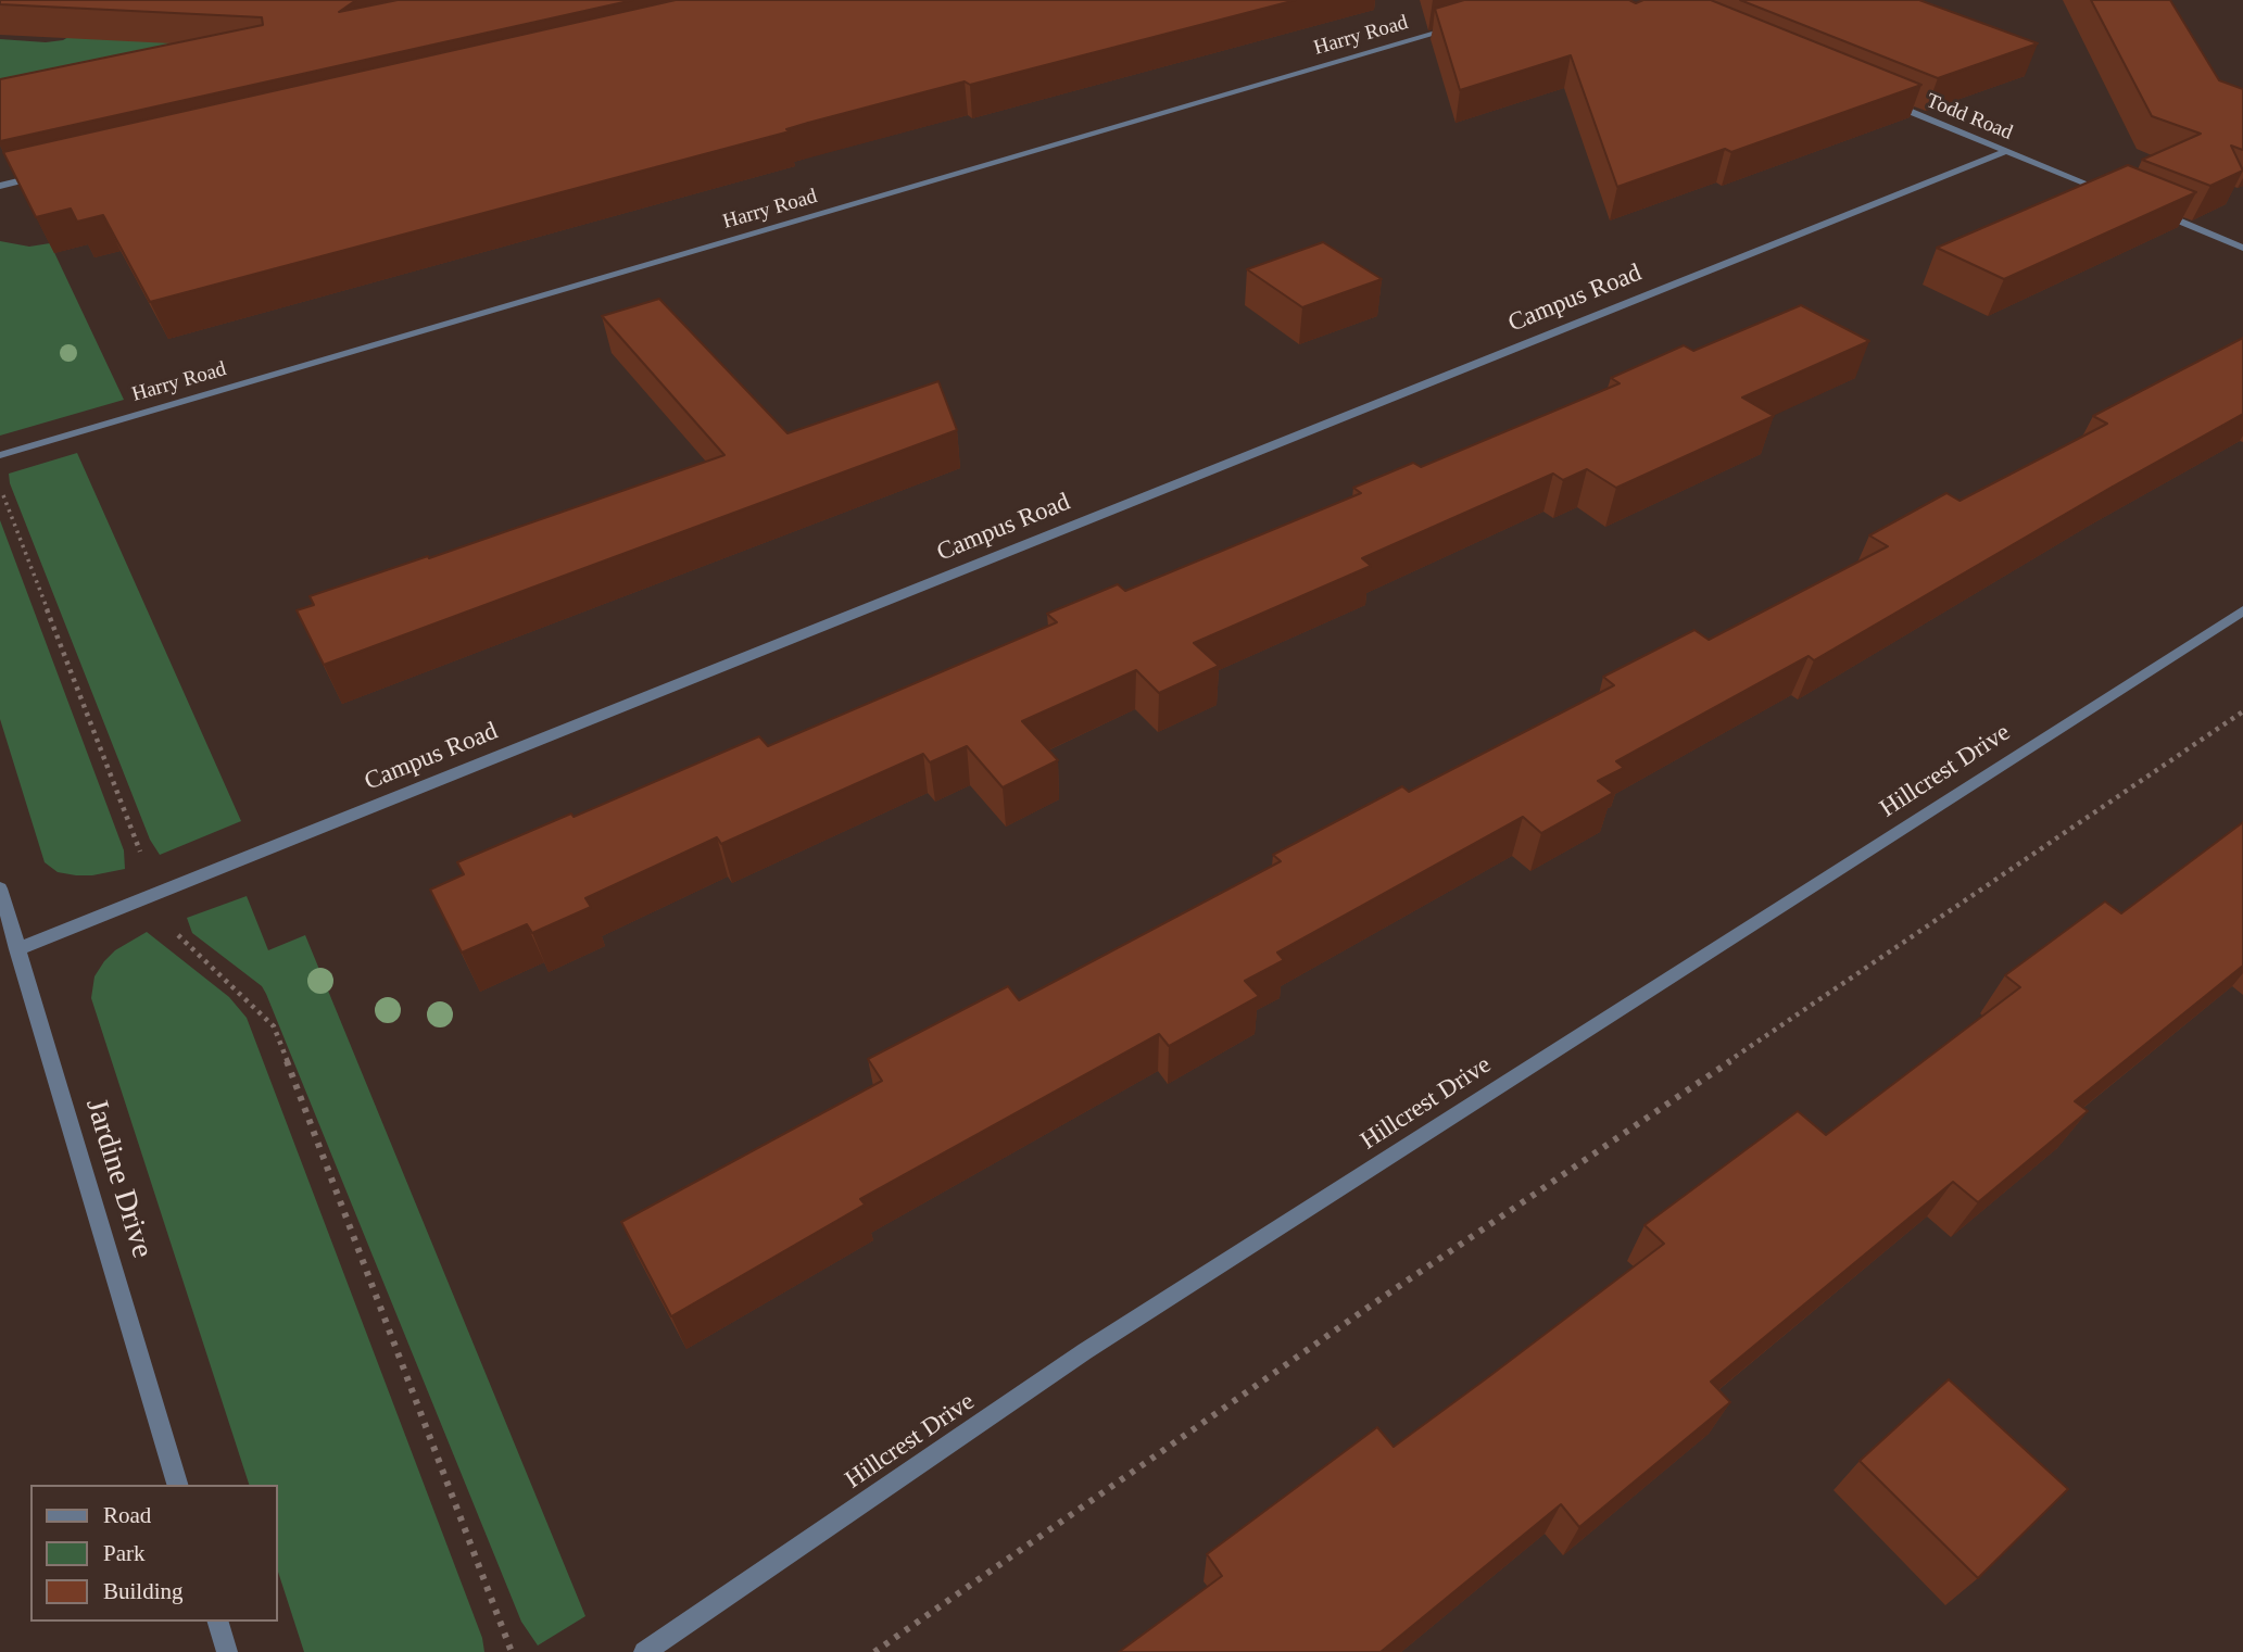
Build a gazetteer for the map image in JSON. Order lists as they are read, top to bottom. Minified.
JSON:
{"streets":{"street":["Harry Road","Todd Road","Campus Road","Hillcrest Drive","Jardine Drive"]},"crossings":[["Todd Road","Campus Road"],["Campus Road","Jardine Drive"]],"legend":["Road","Park","Building"]}
